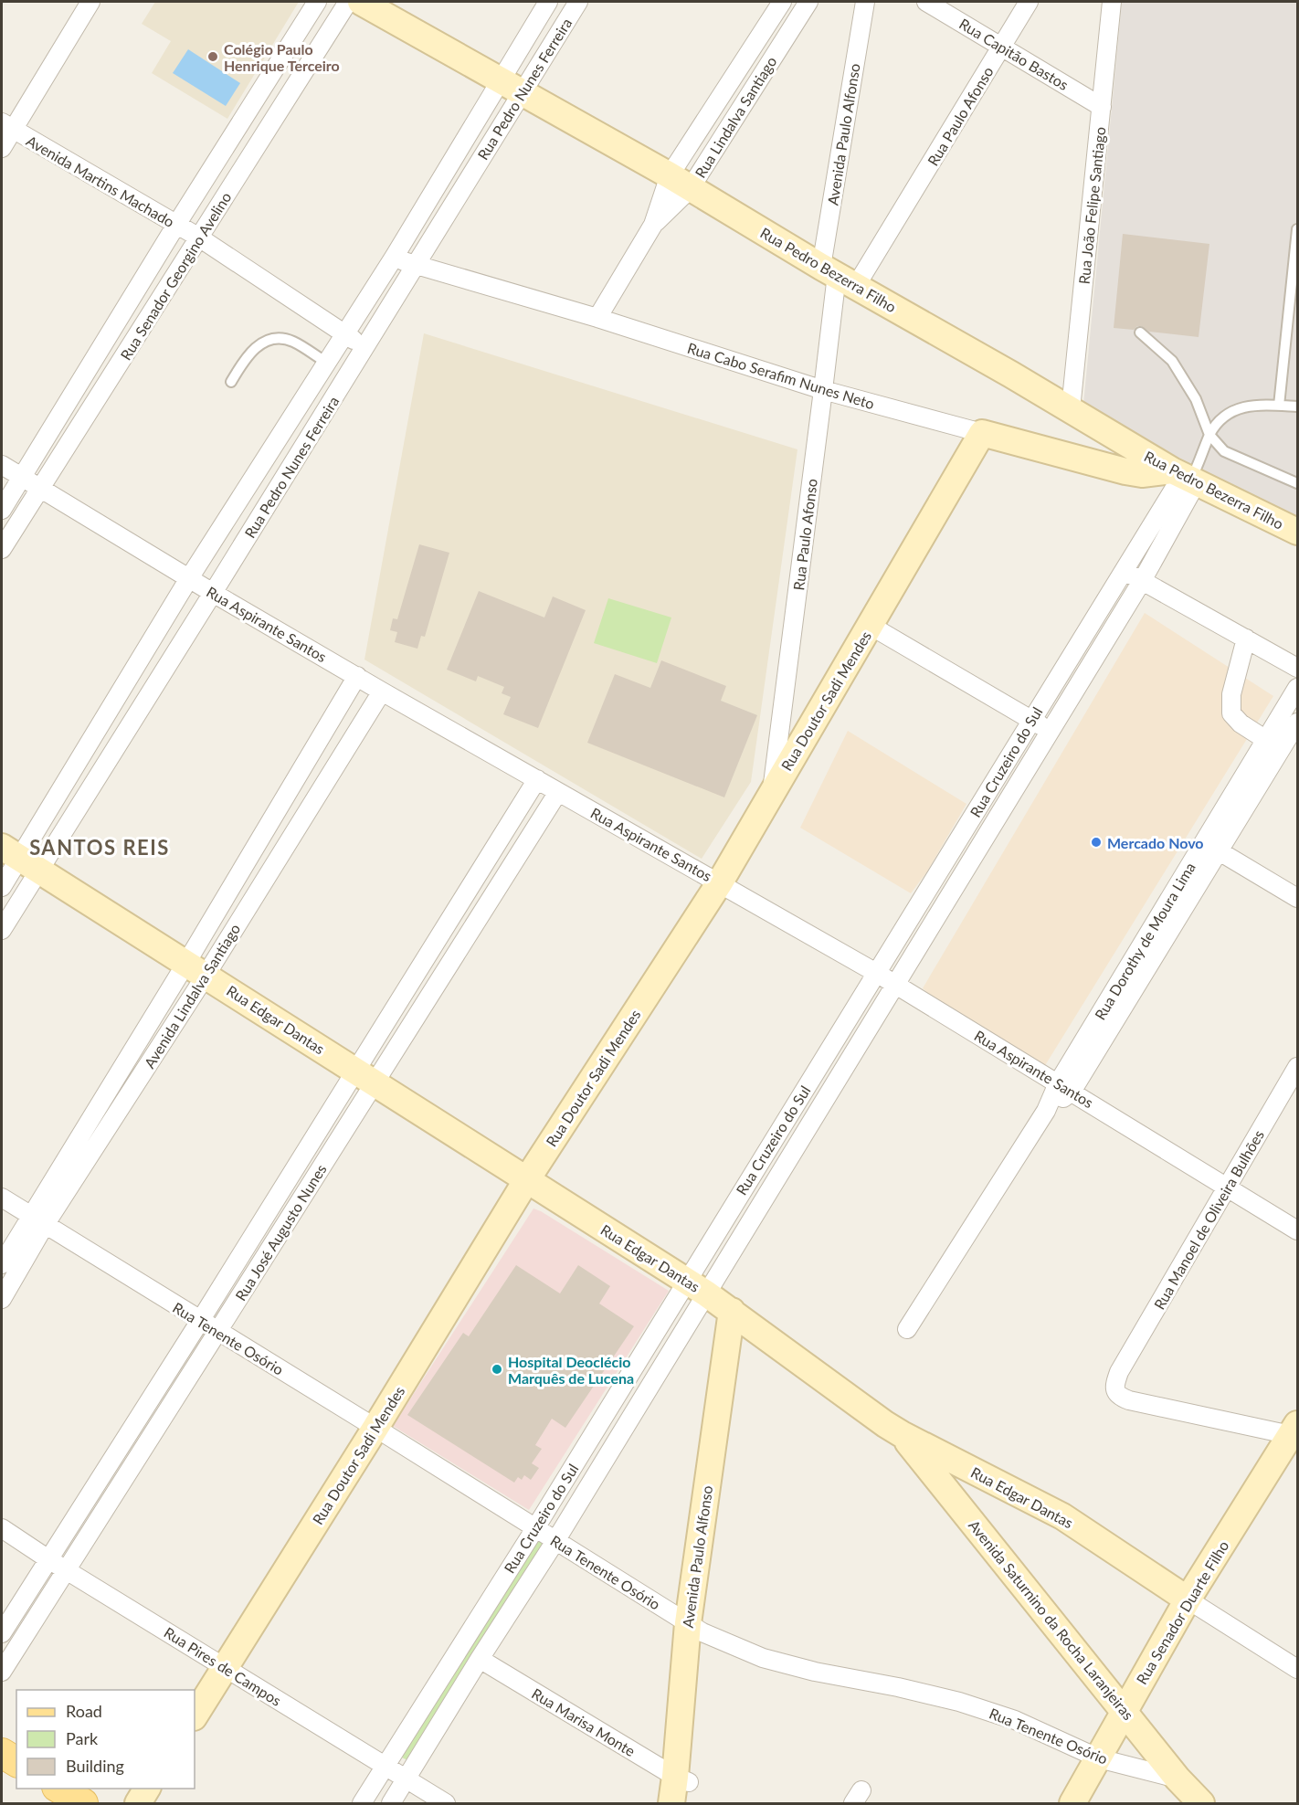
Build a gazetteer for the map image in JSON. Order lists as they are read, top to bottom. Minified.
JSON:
{"streets":{"street":["Rua Capitão Bastos","Rua Pedro Nunes Ferreira","Rua Paulo Afonso","Rua Lindalva Santiago","Avenida Paulo Alfonso","Avenida Martins Machado","Rua João Felipe Santiago","Rua Pedro Bezerra Filho","Rua Senador Georgino Avelino","Rua Cabo Serafim Nunes Neto","Rua Aspirante Santos","Rua Doutor Sadi Mendes","Rua Cruzeiro do Sul","Rua Dorothy de Moura Lima","Avenida Lindalva Santiago","Rua Edgar Dantas","Rua Manoel de Oliveira Bulhões","Rua José Augusto Nunes","Rua Tenente Osório","Rua Senador Duarte Filho","Avenida Saturnino da Rocha Laranjeiras","Rua Pires de Campos","Rua Marisa Monte"]},"crossings":[["Rua Capitão Bastos","Rua Paulo Afonso"],["Rua Capitão Bastos","Rua João Felipe Santiago"],["Rua Pedro Nunes Ferreira","Avenida Martins Machado"],["Rua Pedro Nunes Ferreira","Rua Pedro Bezerra Filho"],["Rua Pedro Nunes Ferreira","Rua Cabo Serafim Nunes Neto"],["Rua Pedro Nunes Ferreira","Rua Aspirante Santos"],["Rua Pedro Nunes Ferreira","Rua Edgar Dantas"],["Rua Paulo Afonso","Avenida Paulo Alfonso"],["Rua Paulo Afonso","Rua Pedro Bezerra Filho"],["Rua Paulo Afonso","Rua Cabo Serafim Nunes Neto"],["Rua Paulo Afonso","Rua Doutor Sadi Mendes"],["Rua Lindalva Santiago","Rua Pedro Bezerra Filho"],["Rua Lindalva Santiago","Rua Cabo Serafim Nunes Neto"],["Avenida Paulo Alfonso","Rua Pedro Bezerra Filho"],["Avenida Paulo Alfonso","Rua Edgar Dantas"],["Avenida Paulo Alfonso","Rua Tenente Osório"],["Avenida Paulo Alfonso","Rua Marisa Monte"],["Avenida Martins Machado","Rua Senador Georgino Avelino"],["Rua João Felipe Santiago","Rua Pedro Bezerra Filho"],["Rua Pedro Bezerra Filho","Rua Cabo Serafim Nunes Neto"],["Rua Pedro Bezerra Filho","Rua Cruzeiro do Sul"],["Rua Senador Georgino Avelino","Rua Aspirante Santos"],["Rua Cabo Serafim Nunes Neto","Rua Doutor Sadi Mendes"],["Rua Cabo Serafim Nunes Neto","Rua Cruzeiro do Sul"],["Rua Aspirante Santos","Rua Doutor Sadi Mendes"],["Rua Aspirante Santos","Rua Cruzeiro do Sul"],["Rua Aspirante Santos","Rua Dorothy de Moura Lima"],["Rua Aspirante Santos","Avenida Lindalva Santiago"],["Rua Aspirante Santos","Rua Manoel de Oliveira Bulhões"],["Rua Aspirante Santos","Rua José Augusto Nunes"],["Rua Doutor Sadi Mendes","Rua Edgar Dantas"],["Rua Doutor Sadi Mendes","Rua Tenente Osório"],["Rua Doutor Sadi Mendes","Rua Pires de Campos"],["Rua Cruzeiro do Sul","Rua Edgar Dantas"],["Rua Cruzeiro do Sul","Rua Tenente Osório"],["Rua Cruzeiro do Sul","Rua Pires de Campos"],["Rua Cruzeiro do Sul","Rua Marisa Monte"],["Avenida Lindalva Santiago","Rua Edgar Dantas"],["Avenida Lindalva Santiago","Rua Tenente Osório"],["Rua Edgar Dantas","Rua José Augusto Nunes"],["Rua Edgar Dantas","Rua Senador Duarte Filho"],["Rua Edgar Dantas","Avenida Saturnino da Rocha Laranjeiras"],["Rua Manoel de Oliveira Bulhões","Rua Senador Duarte Filho"],["Rua José Augusto Nunes","Rua Tenente Osório"],["Rua José Augusto Nunes","Rua Pires de Campos"],["Rua Tenente Osório","Rua Senador Duarte Filho"],["Rua Tenente Osório","Avenida Saturnino da Rocha Laranjeiras"],["Rua Senador Duarte Filho","Avenida Saturnino da Rocha Laranjeiras"]],"districts":["SANTOS REIS"],"places":["Colégio Paulo Henrique Terceiro","Mercado Novo","Hospital Deoclécio Marquês de Lucena"],"legend":["Road","Park","Building"]}
